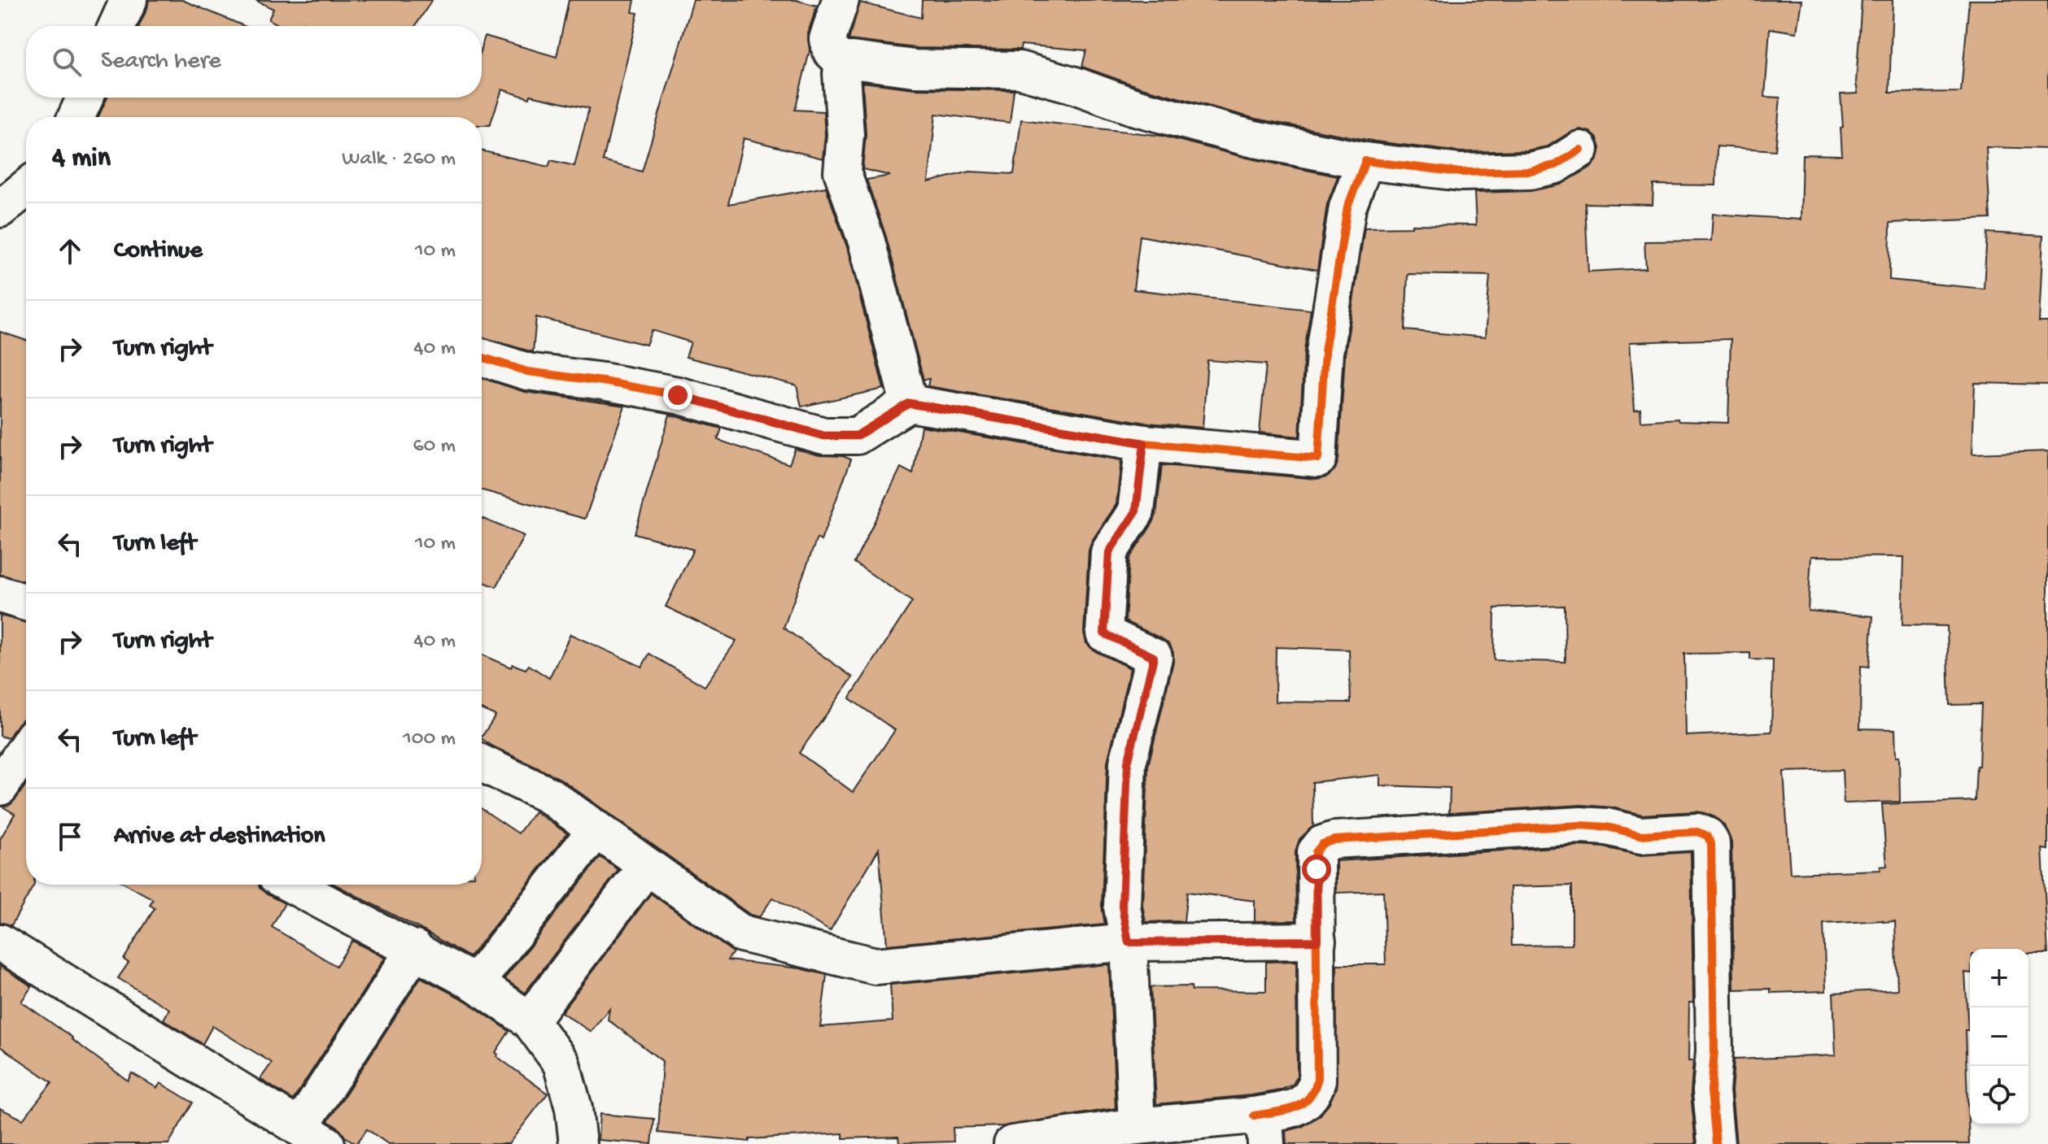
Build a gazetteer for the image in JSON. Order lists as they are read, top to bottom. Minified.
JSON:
{"page":{"search":"Search here","heading":["4 min","Walk · 260 m"],"list":[["Continue","10 m"],["Turn right","40 m"],["Turn right","60 m"],["Turn left","10 m"],["Turn right","40 m"],["Turn left","100 m"],"Arrive at destination"],"map_buttons":["+","−"]}}
